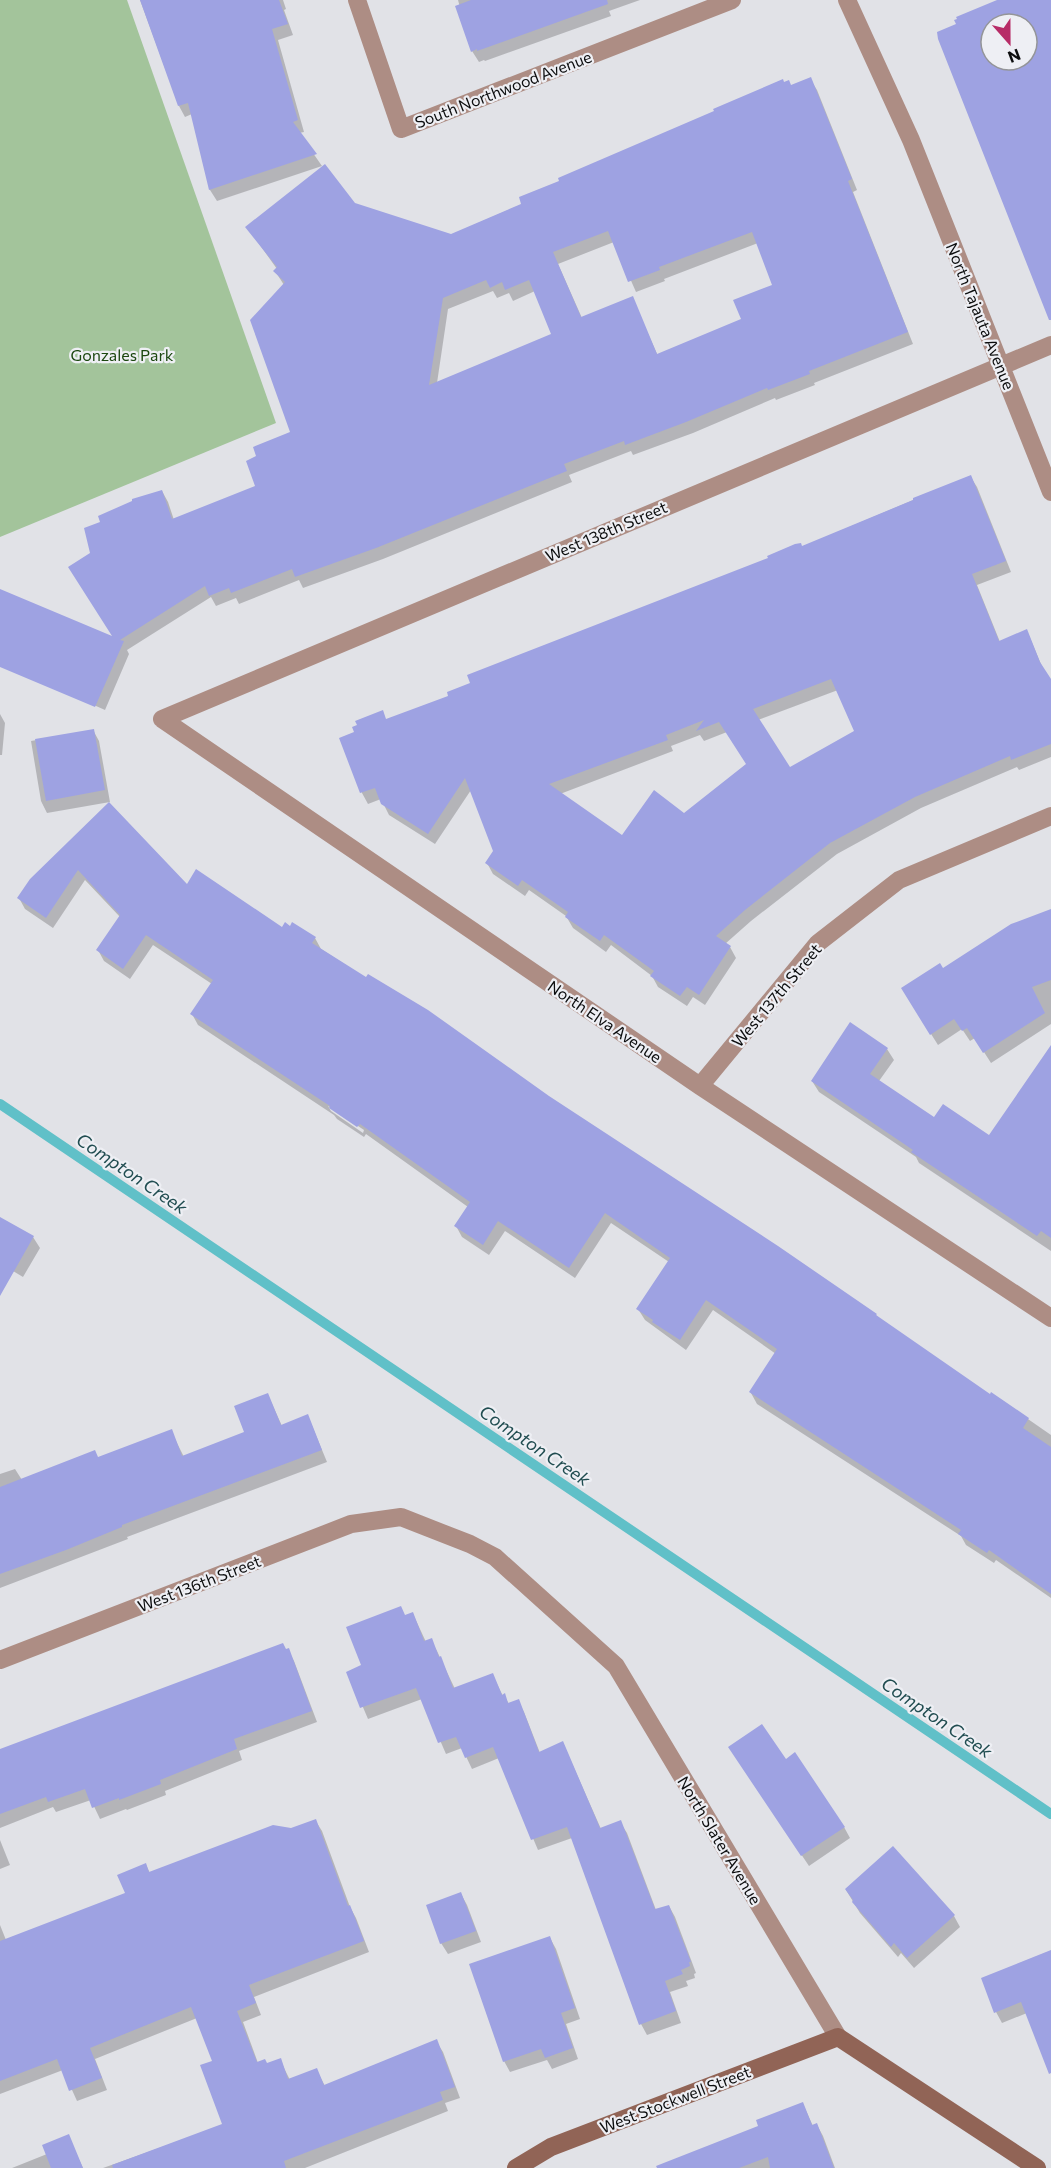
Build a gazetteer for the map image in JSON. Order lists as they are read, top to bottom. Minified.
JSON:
{"streets":{"street":["South Northwood Avenue","North Tajauta Avenue","West 138th Street","West 137th Street","North Elva Avenue","West 136th Street","North Slater Avenue","West Stockwell Street"]},"crossings":[["North Tajauta Avenue","West 138th Street"],["West 138th Street","North Elva Avenue"],["West 137th Street","North Elva Avenue"],["West 136th Street","North Slater Avenue"],["North Slater Avenue","West Stockwell Street"]],"water":["Compton Creek"],"parks":["Gonzales Park"],"north":"bottom"}
